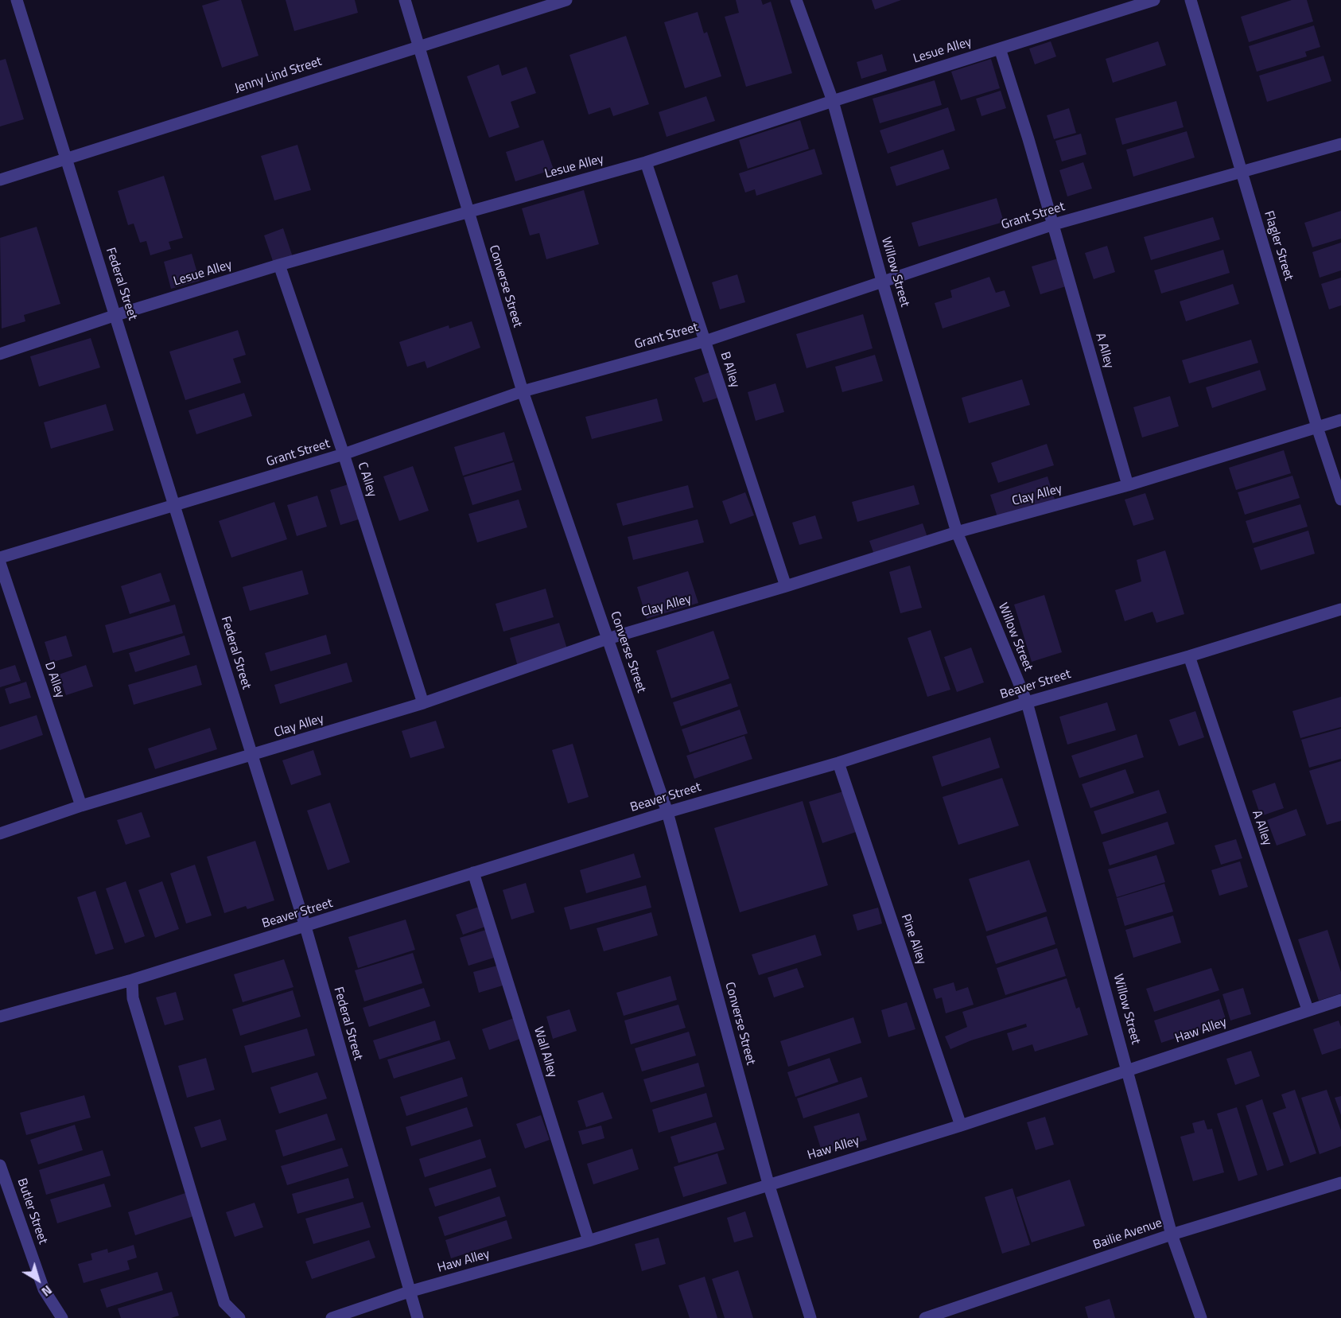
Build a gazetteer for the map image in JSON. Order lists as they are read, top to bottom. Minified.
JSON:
{"streets":{"street":["Lesue Alley","Jenny Lind Street","Grant Street","Flagler Street","Willow Street","Federal Street","Converse Street","A Alley","B Alley","C Alley","Clay Alley","D Alley","Beaver Street","Pine Alley","Haw Alley","Wall Alley","Butler Street","Bailie Avenue"]},"crossings":[["Lesue Alley","Willow Street"],["Lesue Alley","Federal Street"],["Lesue Alley","Converse Street"],["Lesue Alley","A Alley"],["Lesue Alley","B Alley"],["Lesue Alley","C Alley"],["Jenny Lind Street","Federal Street"],["Jenny Lind Street","Converse Street"],["Grant Street","Flagler Street"],["Grant Street","Willow Street"],["Grant Street","Federal Street"],["Grant Street","Converse Street"],["Grant Street","A Alley"],["Grant Street","B Alley"],["Grant Street","C Alley"],["Flagler Street","Clay Alley"],["Willow Street","Clay Alley"],["Willow Street","Beaver Street"],["Willow Street","Haw Alley"],["Willow Street","Bailie Avenue"],["Federal Street","Clay Alley"],["Federal Street","Beaver Street"],["Federal Street","Haw Alley"],["Converse Street","Clay Alley"],["Converse Street","Beaver Street"],["Converse Street","Haw Alley"],["A Alley","Clay Alley"],["A Alley","Beaver Street"],["A Alley","Haw Alley"],["B Alley","Clay Alley"],["C Alley","Clay Alley"],["Clay Alley","D Alley"],["Beaver Street","Pine Alley"],["Beaver Street","Wall Alley"],["Pine Alley","Haw Alley"],["Haw Alley","Wall Alley"]],"north":"bottom right"}
